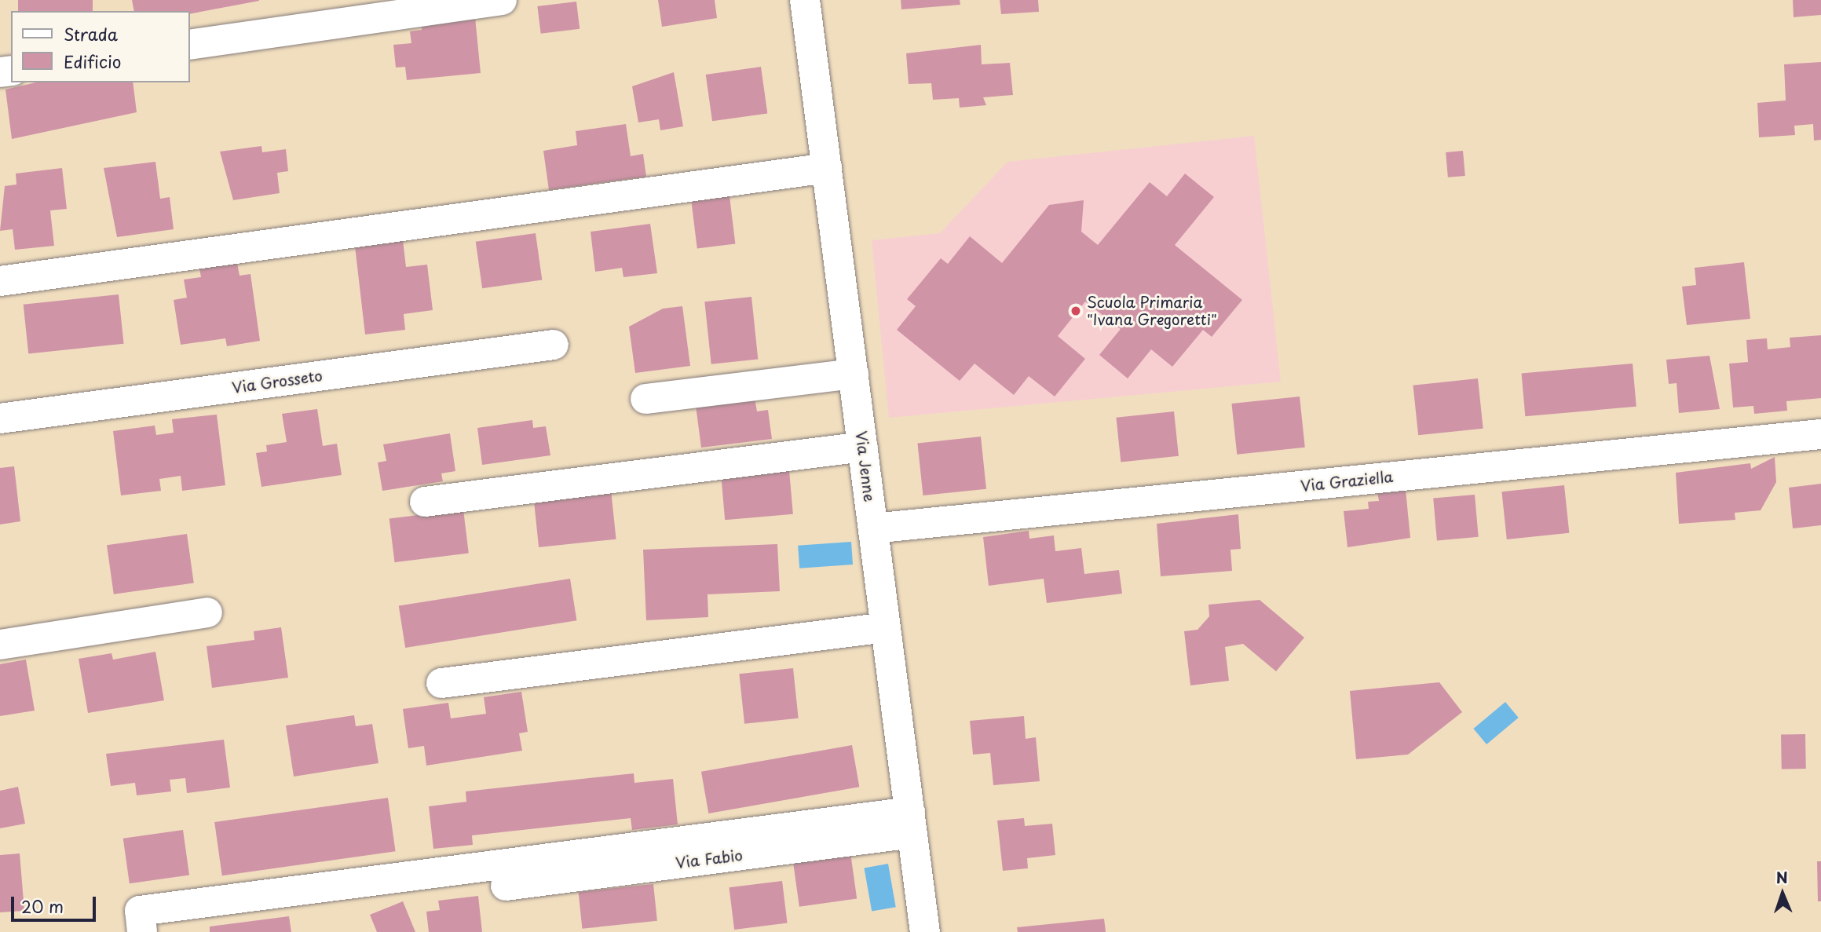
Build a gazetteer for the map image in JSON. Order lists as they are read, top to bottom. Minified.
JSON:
{"streets":{"street":["Via Grosseto","Via Jenne","Via Graziella","Via Fabio"]},"crossings":[["Via Jenne","Via Graziella"],["Via Jenne","Via Fabio"]],"places":["Scuola Primaria \"Ivana Gregoretti\""],"legend":["Strada","Edificio"],"scale_bar":"20 m","north":"top"}
